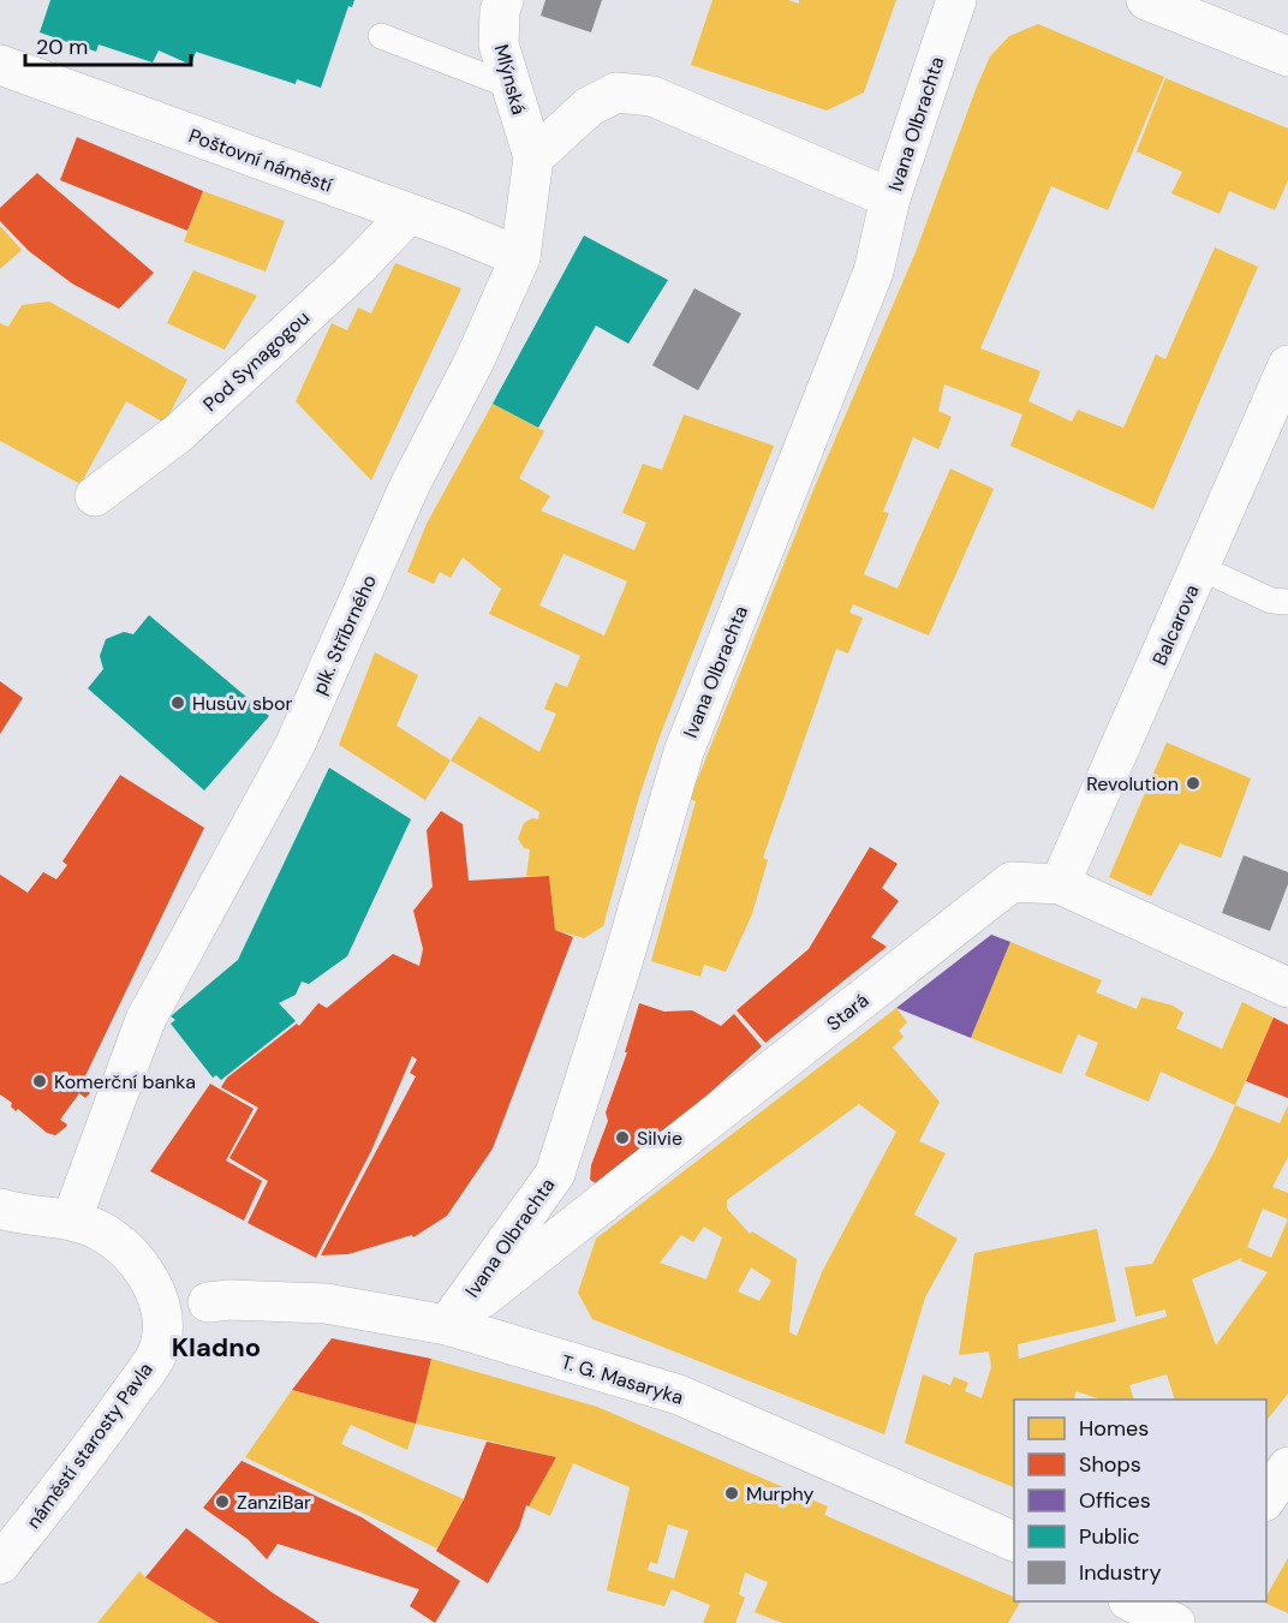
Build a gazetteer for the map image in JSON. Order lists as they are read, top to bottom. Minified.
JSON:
{"streets":{"street":["Mlýnská","Ivana Olbrachta","Poštovní náměstí","Pod Synagogou","Balcarova","plk. Stříbrného","Stará","T. G. Masaryka","náměstí starosty Pavla"]},"crossings":[["Mlýnská","plk. Stříbrného"],["Ivana Olbrachta","Stará"],["Ivana Olbrachta","T. G. Masaryka"],["Poštovní náměstí","Pod Synagogou"],["Poštovní náměstí","plk. Stříbrného"],["Balcarova","Stará"],["plk. Stříbrného","náměstí starosty Pavla"],["Stará","T. G. Masaryka"]],"districts":["Kladno"],"places":["Husův sbor","Revolution","Komerční banka","Silvie","Murphy","ZanziBar"],"legend":["Homes","Shops","Offices","Public","Industry"],"scale_bar":"20 m"}
